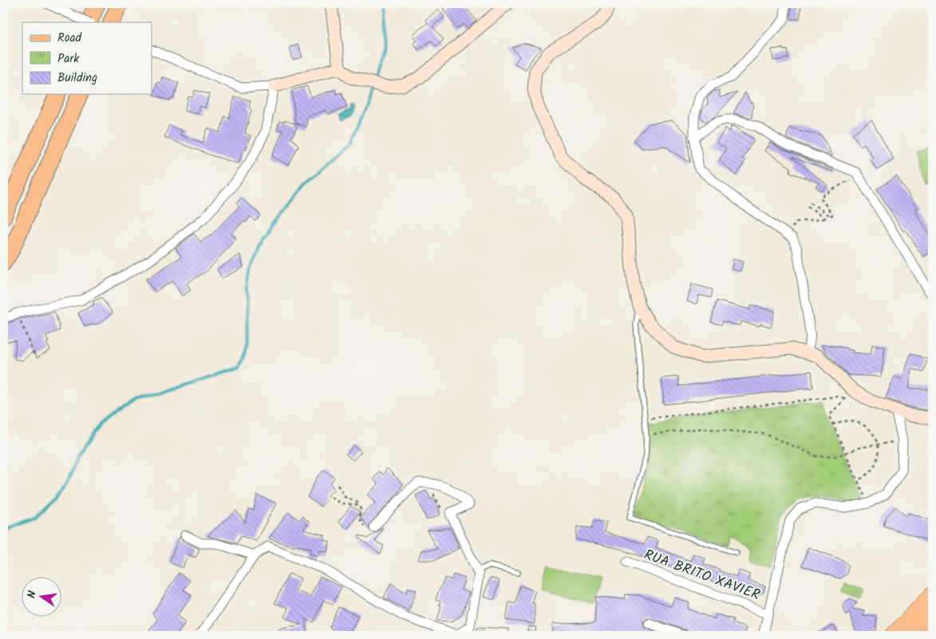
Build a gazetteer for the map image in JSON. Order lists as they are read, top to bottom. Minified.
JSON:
{"streets":{"street":["RUA BRITO XAVIER"]},"legend":["Road","Park","Building"],"north":"left"}
